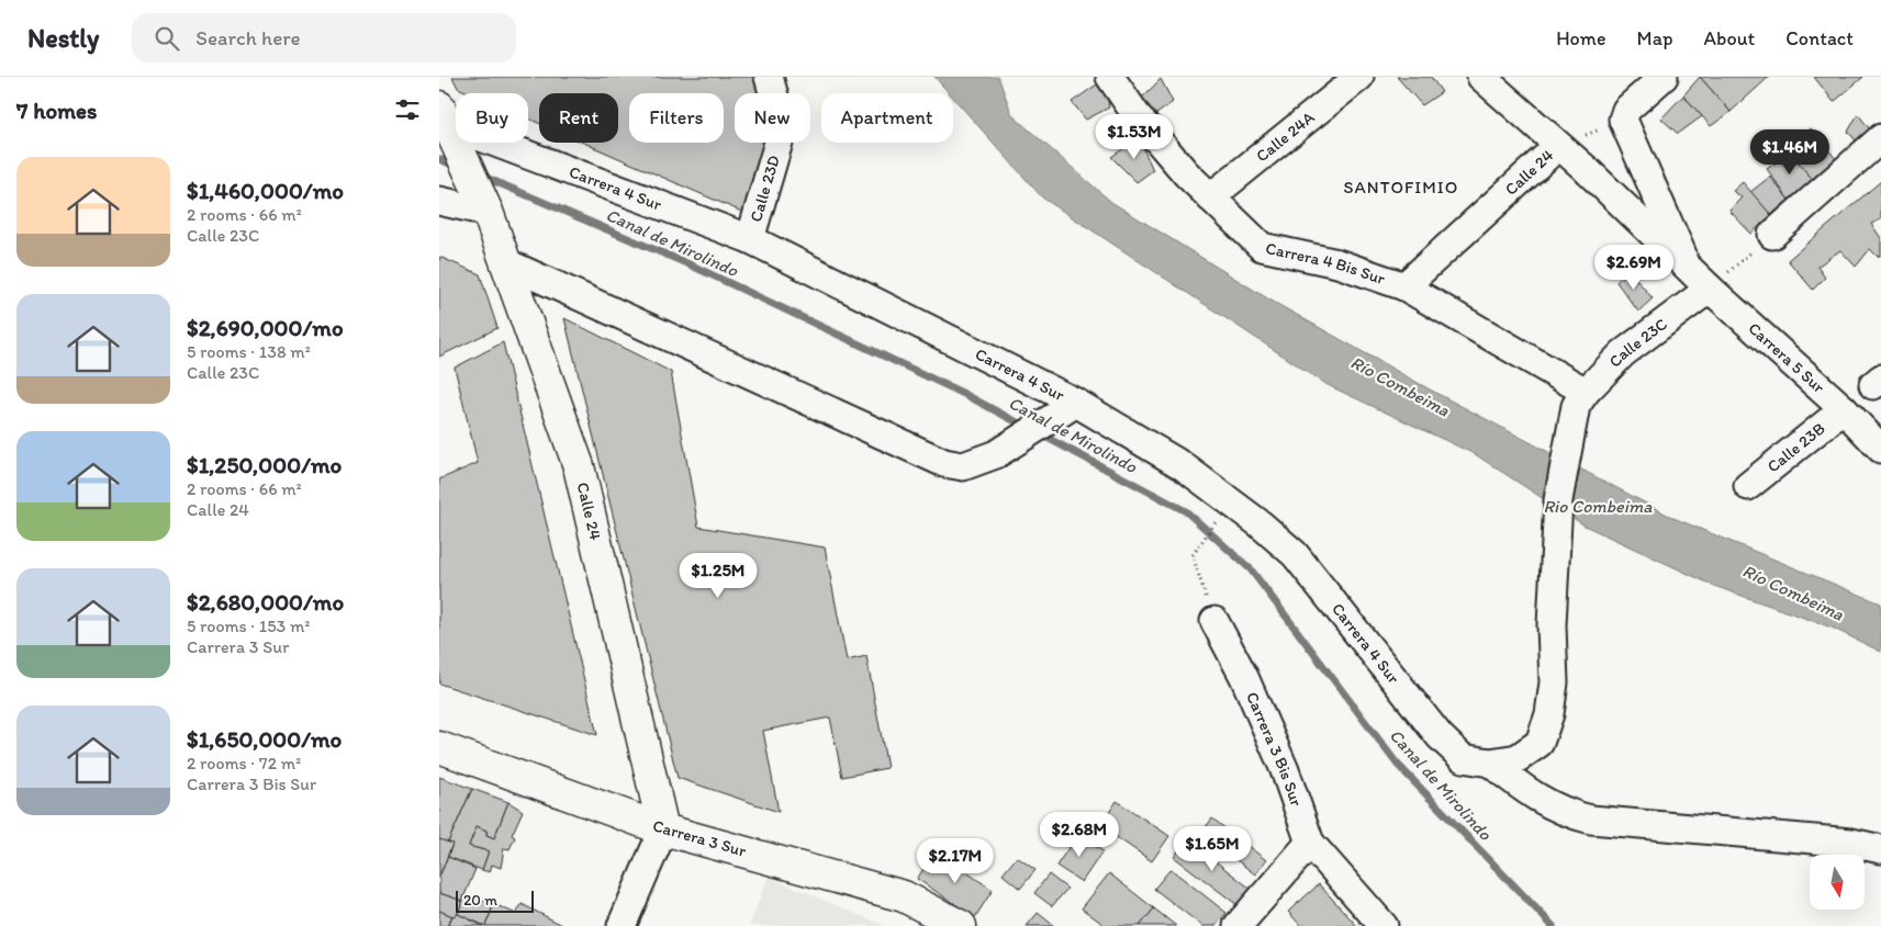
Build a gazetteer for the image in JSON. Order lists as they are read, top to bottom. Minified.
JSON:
{"streets":{"main road":["Calle 24","Carrera 3 Sur"],"street":["Calle 24A","Carrera 4 Sur","Calle 23D","Carrera 4 Bis Sur","Calle 23C","Carrera 5 Sur","Calle 23B","Carrera 3 Bis Sur"]},"crossings":[["Calle 24A","Carrera 4 Bis Sur"],["Calle 24","Carrera 4 Sur"],["Calle 24","Carrera 4 Bis Sur"],["Calle 24","Carrera 5 Sur"],["Calle 24","Carrera 3 Sur"],["Carrera 4 Sur","Calle 23D"],["Carrera 4 Bis Sur","Calle 23C"],["Calle 23C","Carrera 5 Sur"],["Carrera 5 Sur","Calle 23B"]],"districts":["SANTOFIMIO"],"water":["Canal de Mirolindo","Río Combeima","Rio Combeima"],"scale_bar":"20 m","north":"bottom","page":{"header":"Nestly","search":"Search here","nav":["Home","Map","About","Contact"],"heading":"7 homes","chip":["Buy","Rent","Filters","New","Apartment"],"price":["$1.53M","$1.46M","$2.69M","$1.25M","$2.68M","$1.65M","$2.17M"],"list":[{"name":"$1,460,000/mo","note":"2 rooms · 66 m² · Calle 23C"},{"name":"$2,690,000/mo","note":"5 rooms · 138 m² · Calle 23C"},{"name":"$1,250,000/mo","note":"2 rooms · 66 m² · Calle 24"},{"name":"$2,680,000/mo","note":"5 rooms · 153 m² · Carrera 3 Sur"},{"name":"$1,650,000/mo","note":"2 rooms · 72 m² · Carrera 3 Bis Sur"}],"scale":"20 m"}}
